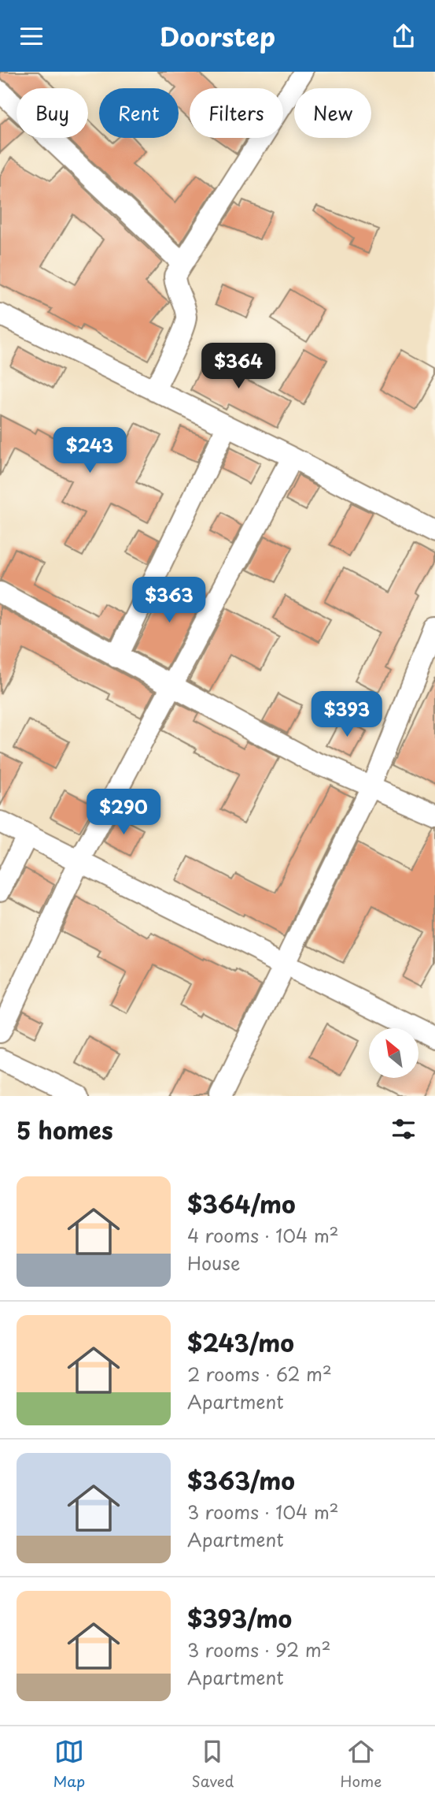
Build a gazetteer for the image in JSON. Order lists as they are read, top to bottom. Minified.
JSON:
{"north":"top left","page":{"header":"Doorstep","chip":["Buy","Rent","Filters","New"],"price":["$364","$243","$363","$393","$290"],"heading":"5 homes","list":[{"name":"$364/mo","note":"4 rooms · 104 m² · House"},{"name":"$243/mo","note":"2 rooms · 62 m² · Apartment"},{"name":"$363/mo","note":"3 rooms · 104 m² · Apartment"},{"name":"$393/mo","note":"3 rooms · 92 m² · Apartment"}],"tabs":["Map","Saved","Home"]}}
